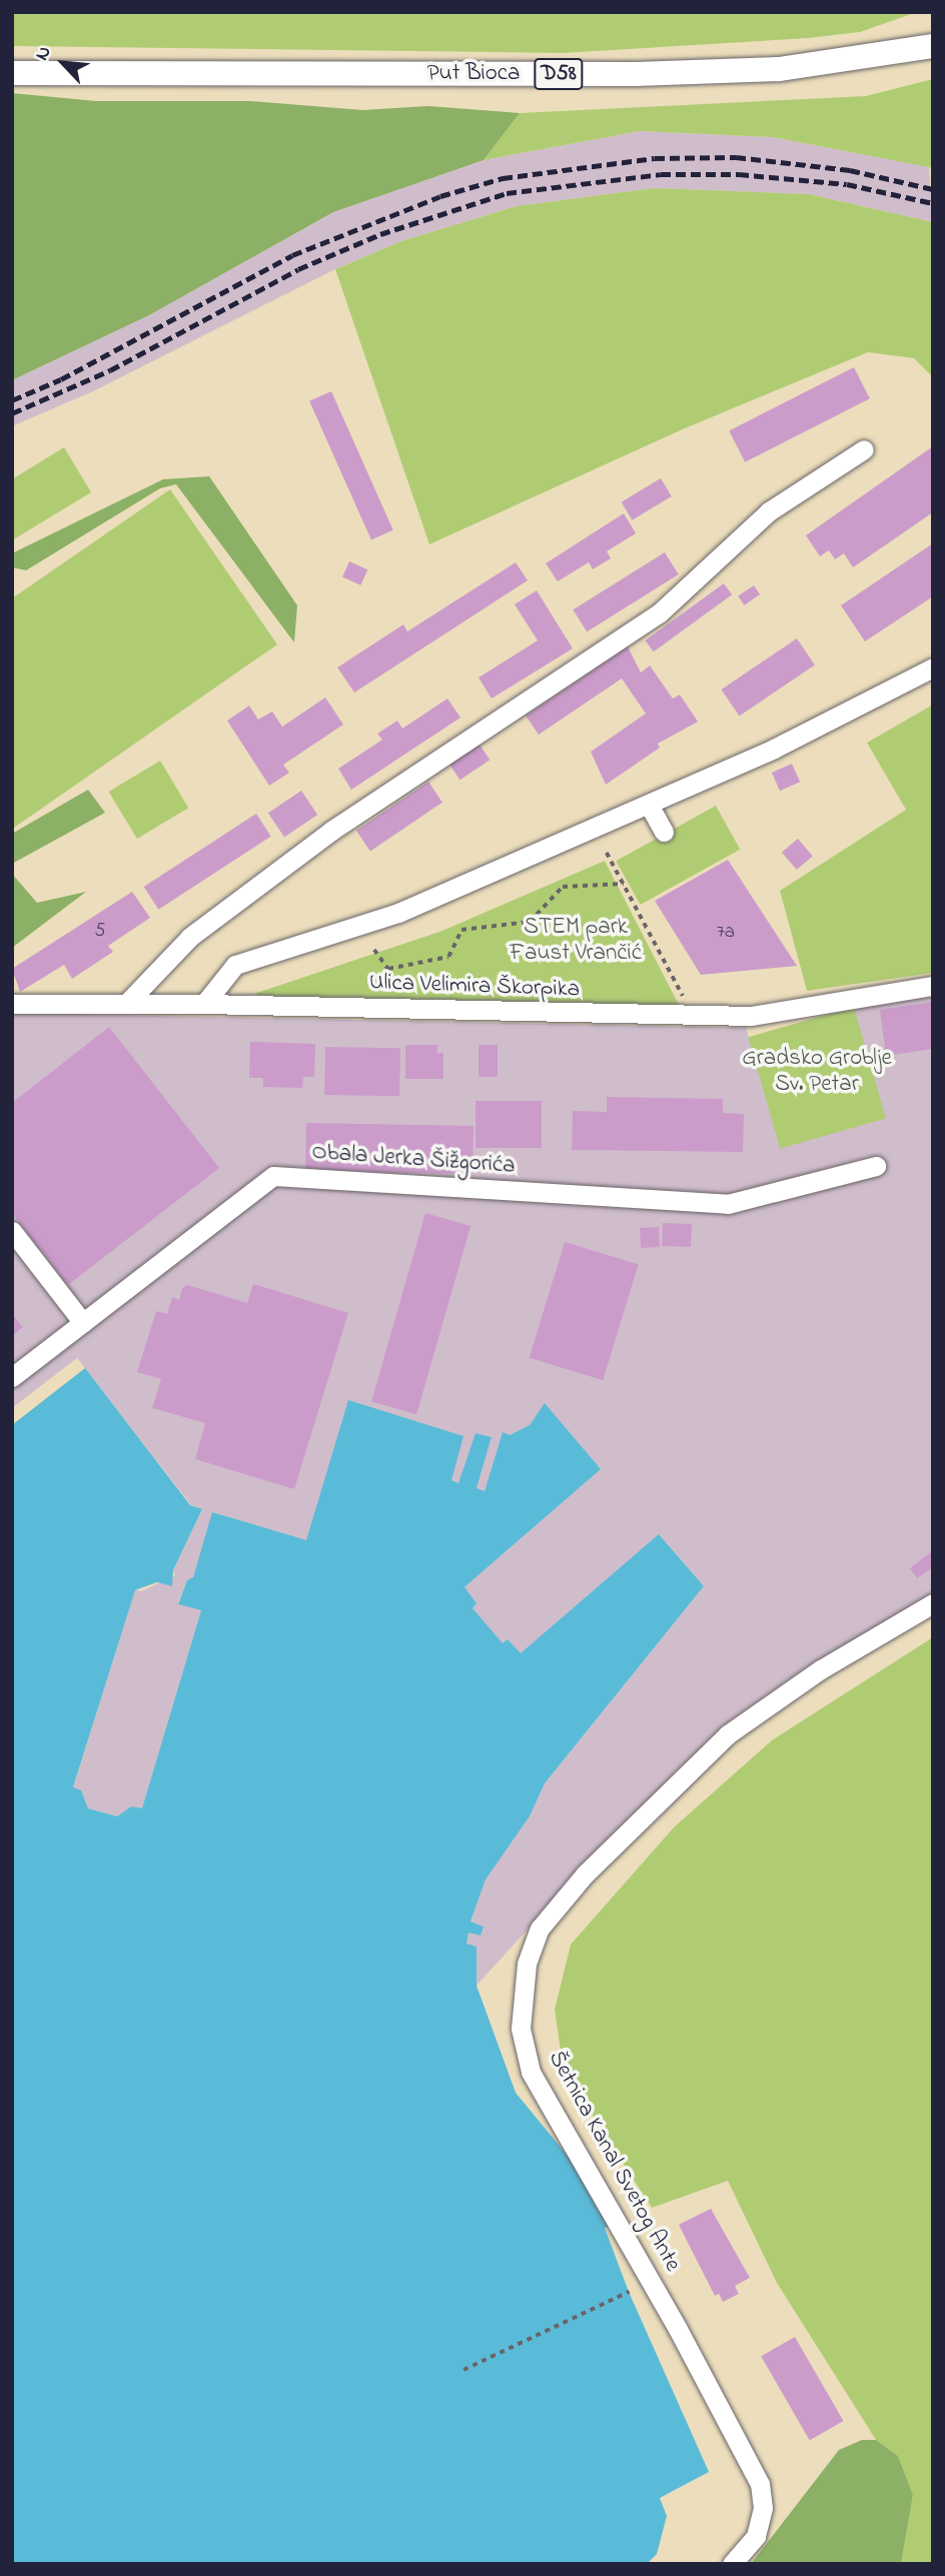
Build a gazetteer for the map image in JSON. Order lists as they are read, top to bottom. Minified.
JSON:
{"streets":{"main road":["Put Bioca","D58"],"street":["Ulica Velimira Škorpika","Obala Jerka Šižgorića","Šetnica Kanal Svetog Ante"]},"parks":["STEM park Faust Vrančić","Gradsko Groblje Sv. Petar"],"house_numbers":["5","7a"],"north":"top left"}
